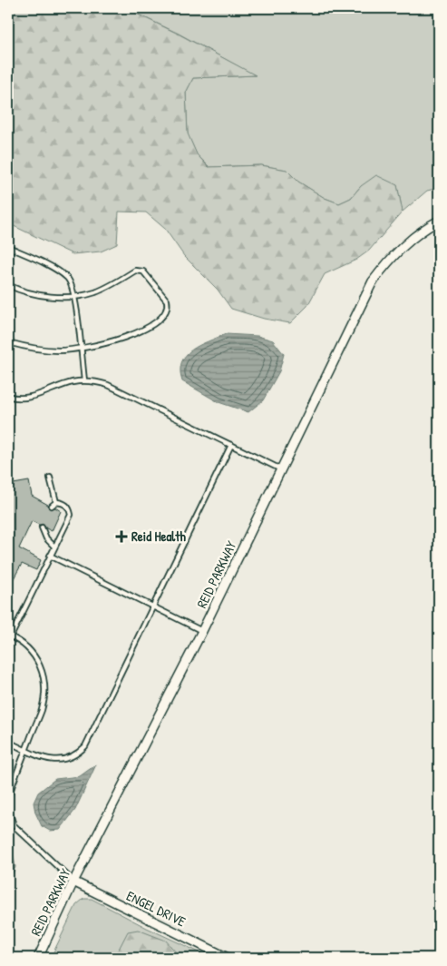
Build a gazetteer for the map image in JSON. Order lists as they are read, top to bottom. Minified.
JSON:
{"streets":{"street":["REID PARKWAY","ENGEL DRIVE"]},"crossings":[["REID PARKWAY","ENGEL DRIVE"]],"places":{"health":["Reid Health"]}}
